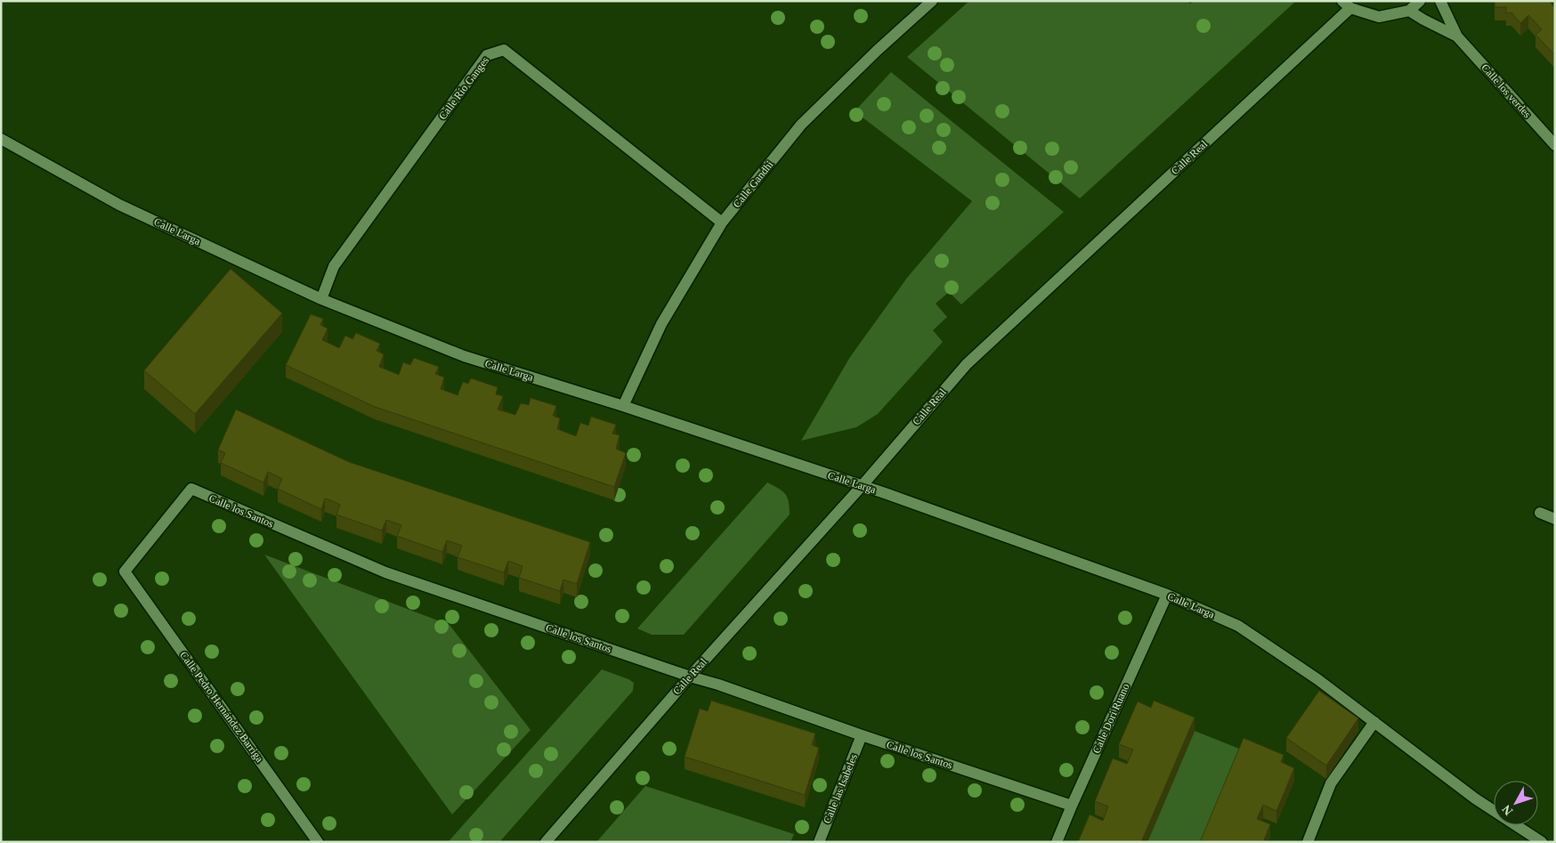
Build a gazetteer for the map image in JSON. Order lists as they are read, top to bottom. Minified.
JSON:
{"streets":{"street":["Calle Río Ganges","Calle los verdes","Calle Real","Calle Gandhi","Calle Larga","Calle los Santos","Calle Pedro Hernández Barriga","Calle Dori Ruano","Calle las Isabeles"]},"crossings":[["Calle Río Ganges","Calle Gandhi"],["Calle Río Ganges","Calle Larga"],["Calle Real","Calle Larga"],["Calle Real","Calle los Santos"],["Calle Gandhi","Calle Larga"],["Calle Larga","Calle Dori Ruano"],["Calle los Santos","Calle Pedro Hernández Barriga"],["Calle los Santos","Calle Dori Ruano"],["Calle los Santos","Calle las Isabeles"]],"north":"bottom left"}
